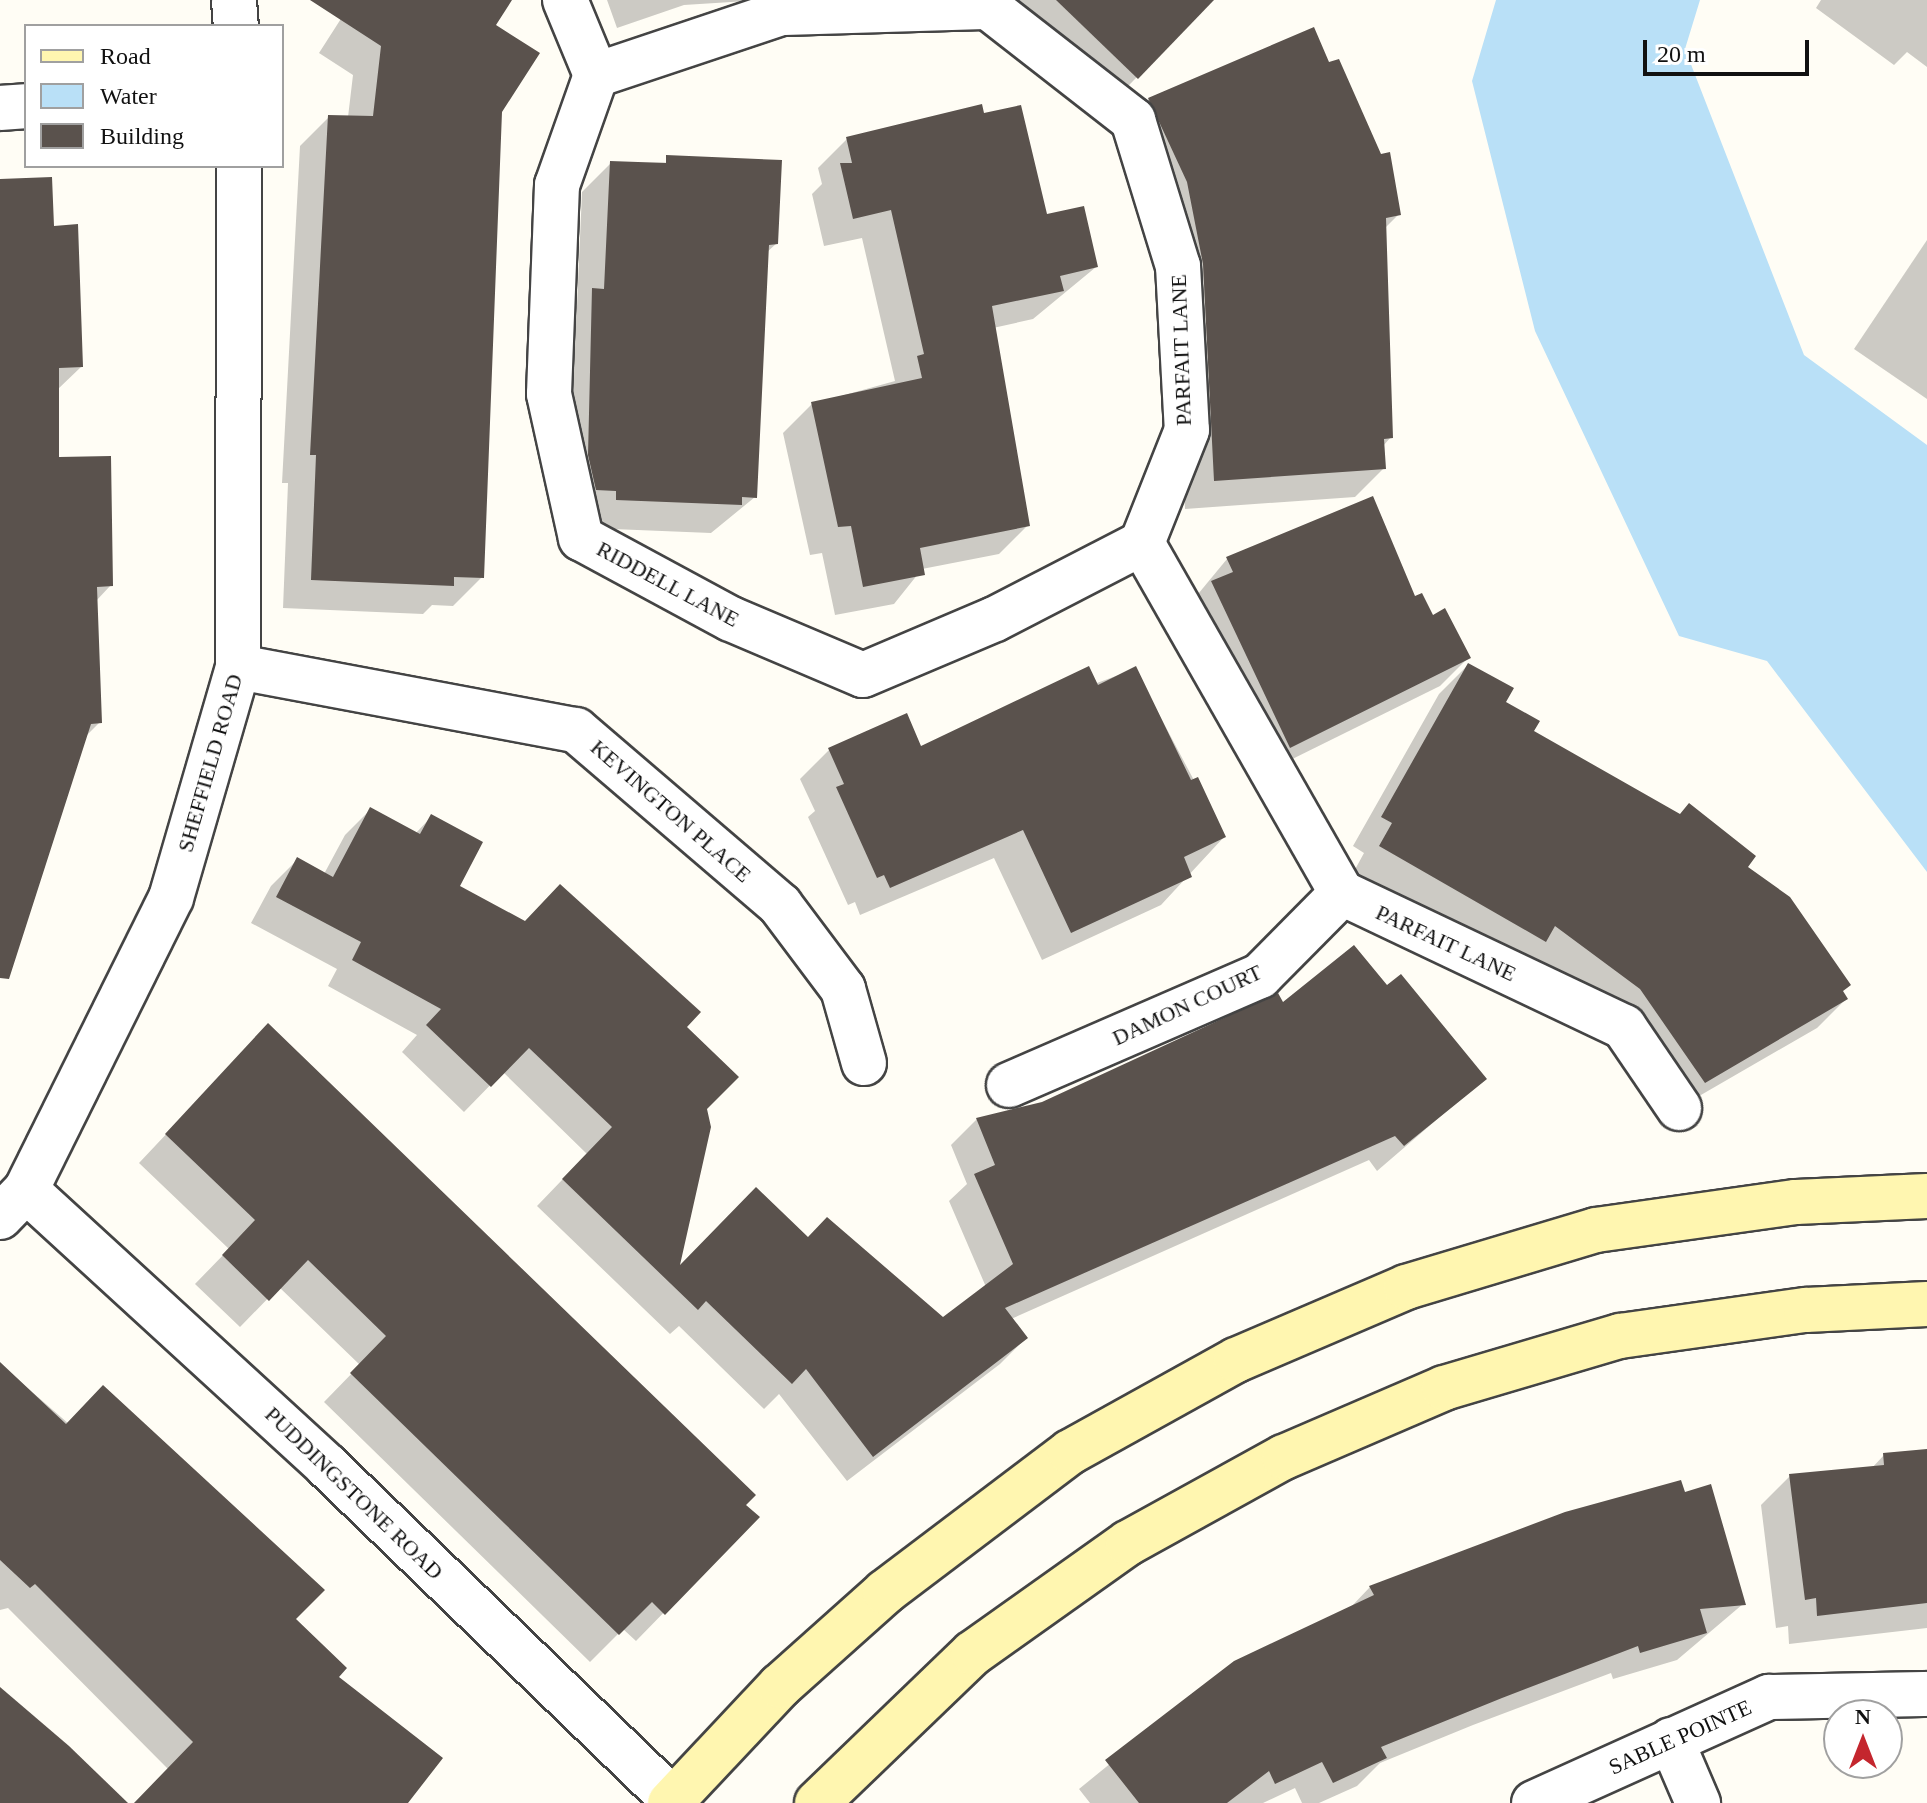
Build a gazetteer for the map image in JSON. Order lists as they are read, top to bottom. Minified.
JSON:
{"streets":{"street":["PARFAIT LANE","RIDDELL LANE","SHEFFIELD ROAD","KEVINGTON PLACE","DAMON COURT","PUDDINGSTONE ROAD","SABLE POINTE"]},"crossings":[["PARFAIT LANE","RIDDELL LANE"],["PARFAIT LANE","DAMON COURT"],["SHEFFIELD ROAD","KEVINGTON PLACE"],["SHEFFIELD ROAD","PUDDINGSTONE ROAD"]],"legend":["Road","Water","Building"],"scale_bar":"20 m","north":"top"}
